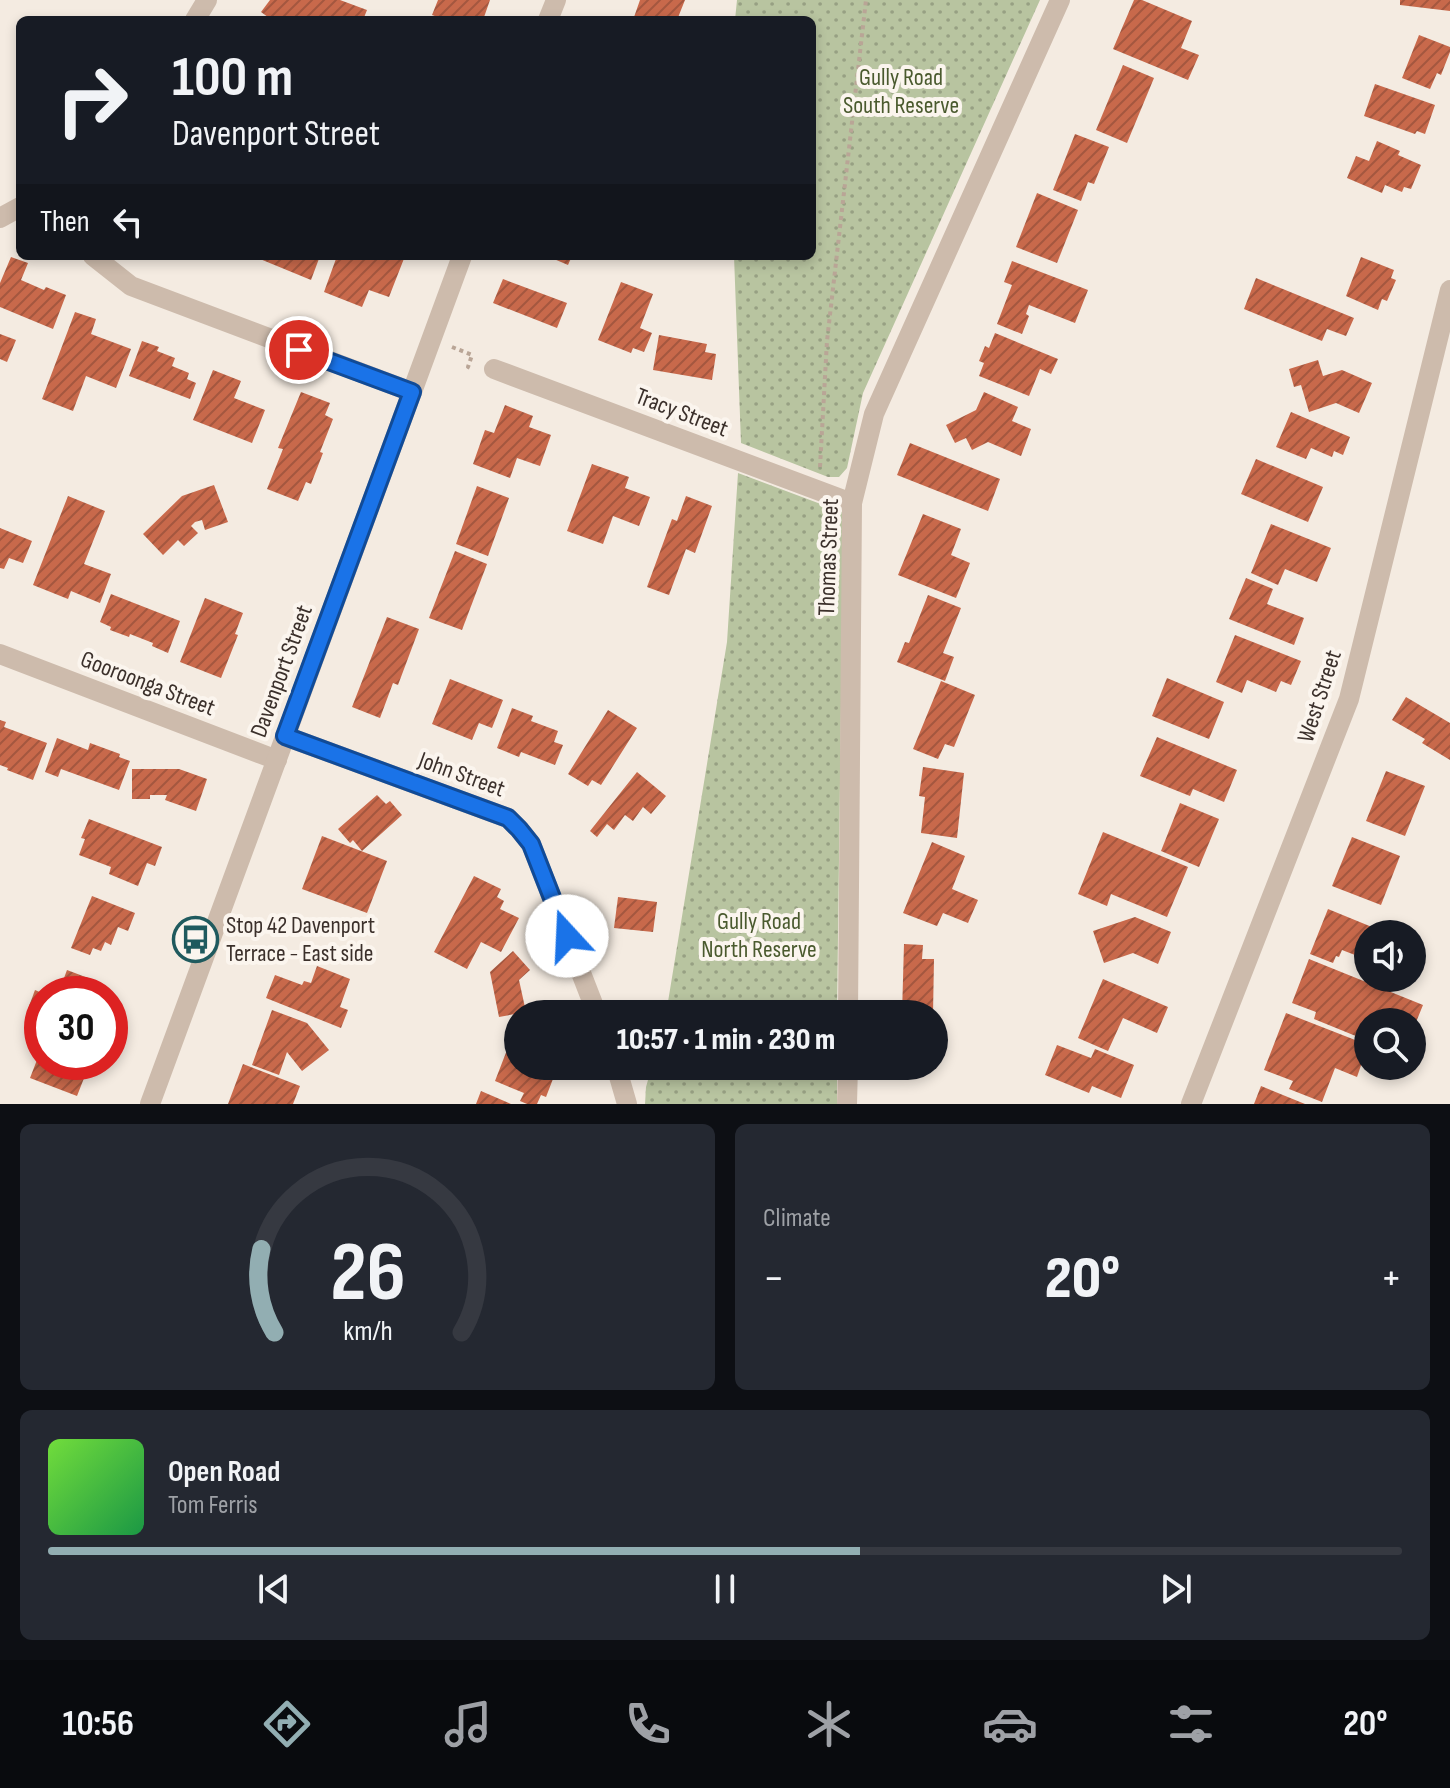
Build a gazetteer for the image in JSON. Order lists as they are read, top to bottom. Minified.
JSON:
{"streets":{"street":["Tracy Street","Thomas Street","Davenport Street","Gooroonga Street","West Street","John Street"]},"crossings":[["Tracy Street","Thomas Street"],["Davenport Street","Gooroonga Street"],["Davenport Street","John Street"]],"parks":["Gully Road South Reserve","Gully Road North Reserve"],"places":{"bus stop":["Stop 42 Davenport Terrace - East side"]},"page":{"turn":["100 m","Davenport Street"],"then":"Then","limit":"30","trip":"10:57 · 1 min · 230 m","tile":"Climate","heat":["−","20°","+"],"song":["Open Road","Tom Ferris"],"tabs":["10:56","20°"],"gauge":["26","km/h"]}}
